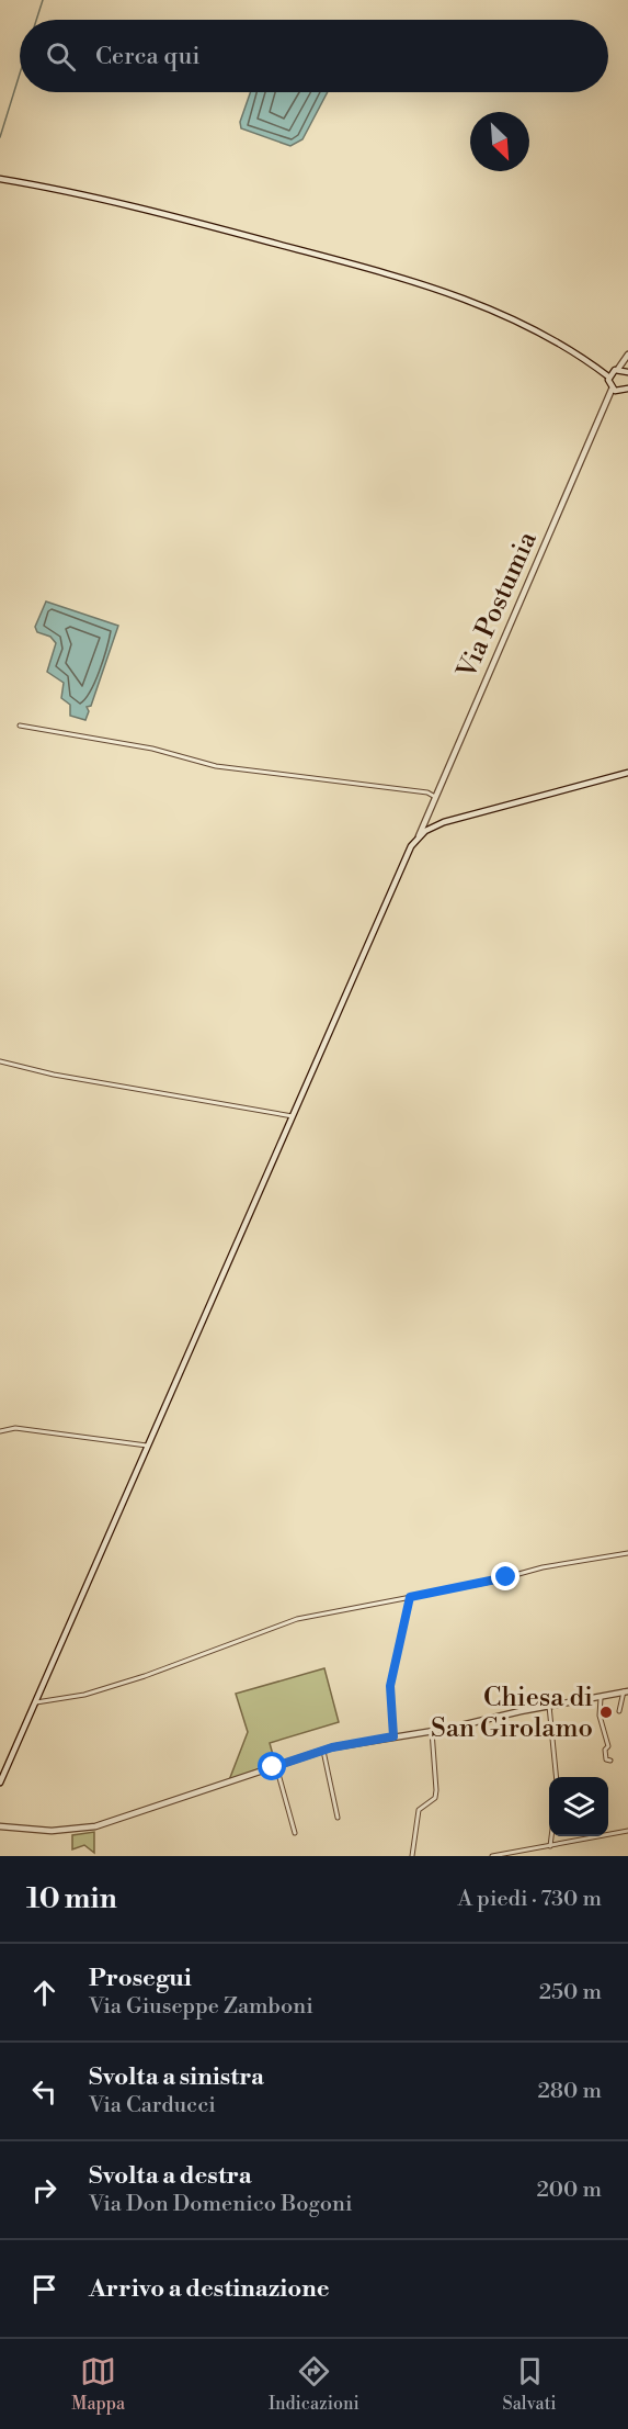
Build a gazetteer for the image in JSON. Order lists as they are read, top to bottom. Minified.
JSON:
{"streets":{"main road":["Via Postumia"]},"places":["Chiesa di San Girolamo"],"north":"bottom right","page":{"search":"Cerca qui","heading":["10 min","A piedi · 730 m"],"list":[["Prosegui","Via Giuseppe Zamboni","250 m"],["Svolta a sinistra","Via Carducci","280 m"],["Svolta a destra","Via Don Domenico Bogoni","200 m"],"Arrivo a destinazione"],"nav":["Mappa","Indicazioni","Salvati"]}}
